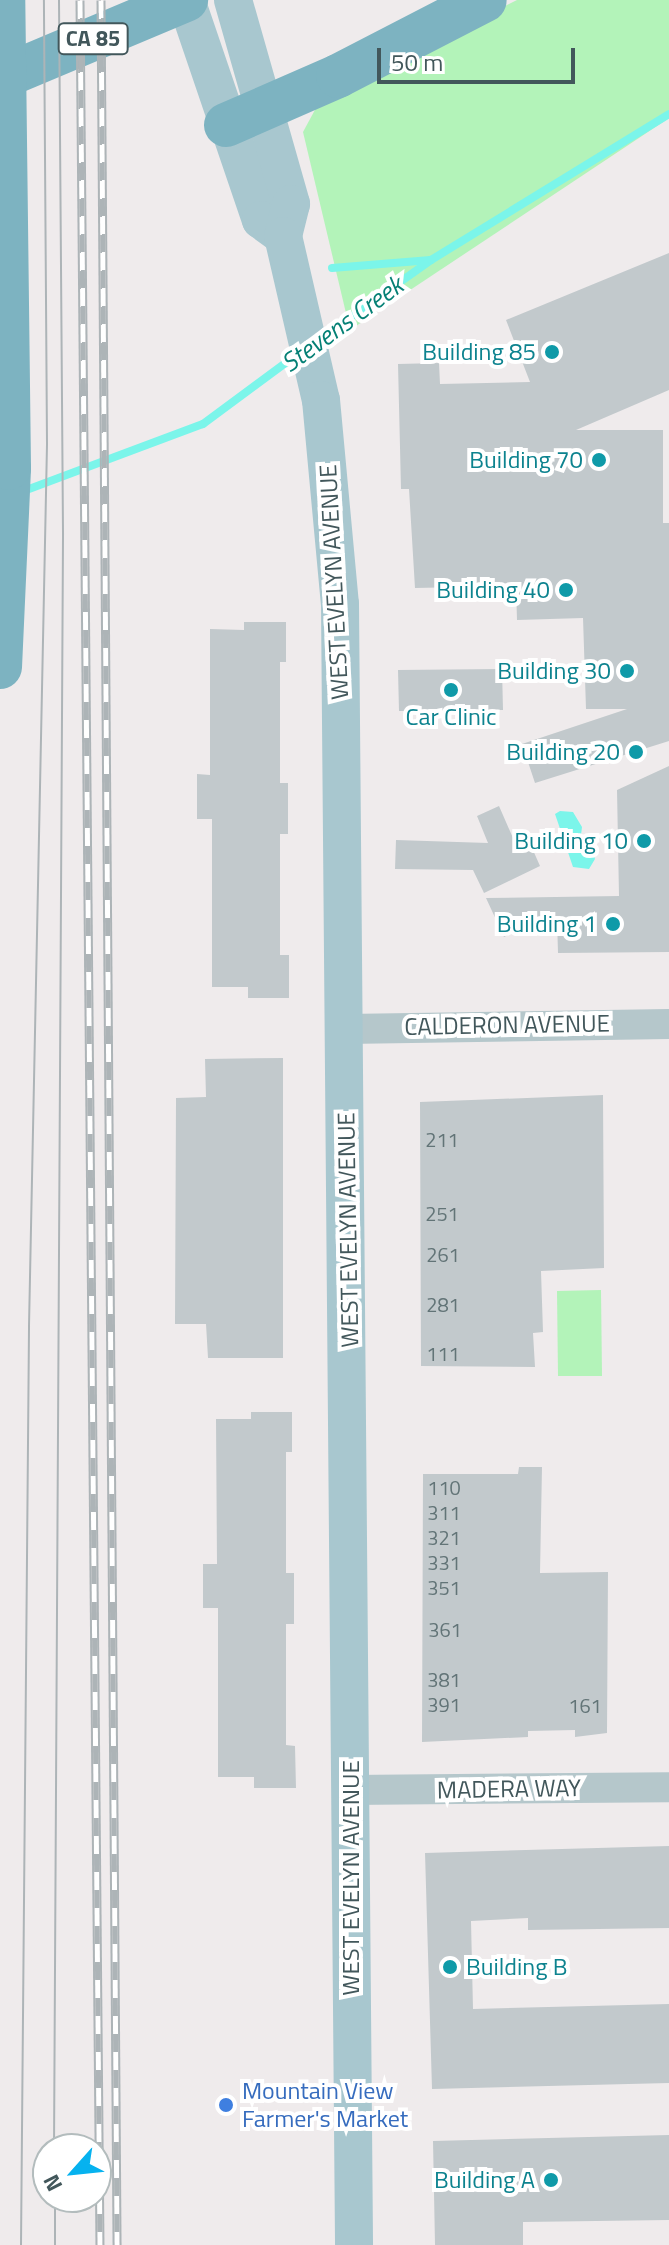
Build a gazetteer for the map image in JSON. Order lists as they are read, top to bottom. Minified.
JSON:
{"streets":{"highway":["CA 85"],"main road":["WEST EVELYN AVENUE"],"street":["CALDERON AVENUE","MADERA WAY"]},"crossings":[["WEST EVELYN AVENUE","CALDERON AVENUE"],["WEST EVELYN AVENUE","MADERA WAY"]],"water":["Stevens Creek"],"places":["Building 85","Building 70","Building 40","Building 30","Car Clinic","Building 20","Building 10","Building 1","Building B","Mountain View Farmer's Market","Building A"],"house_numbers":["211","251","261","281","111","110","311","321","331","351","361","381","391","161"],"scale_bar":"50 m","north":"bottom left"}
